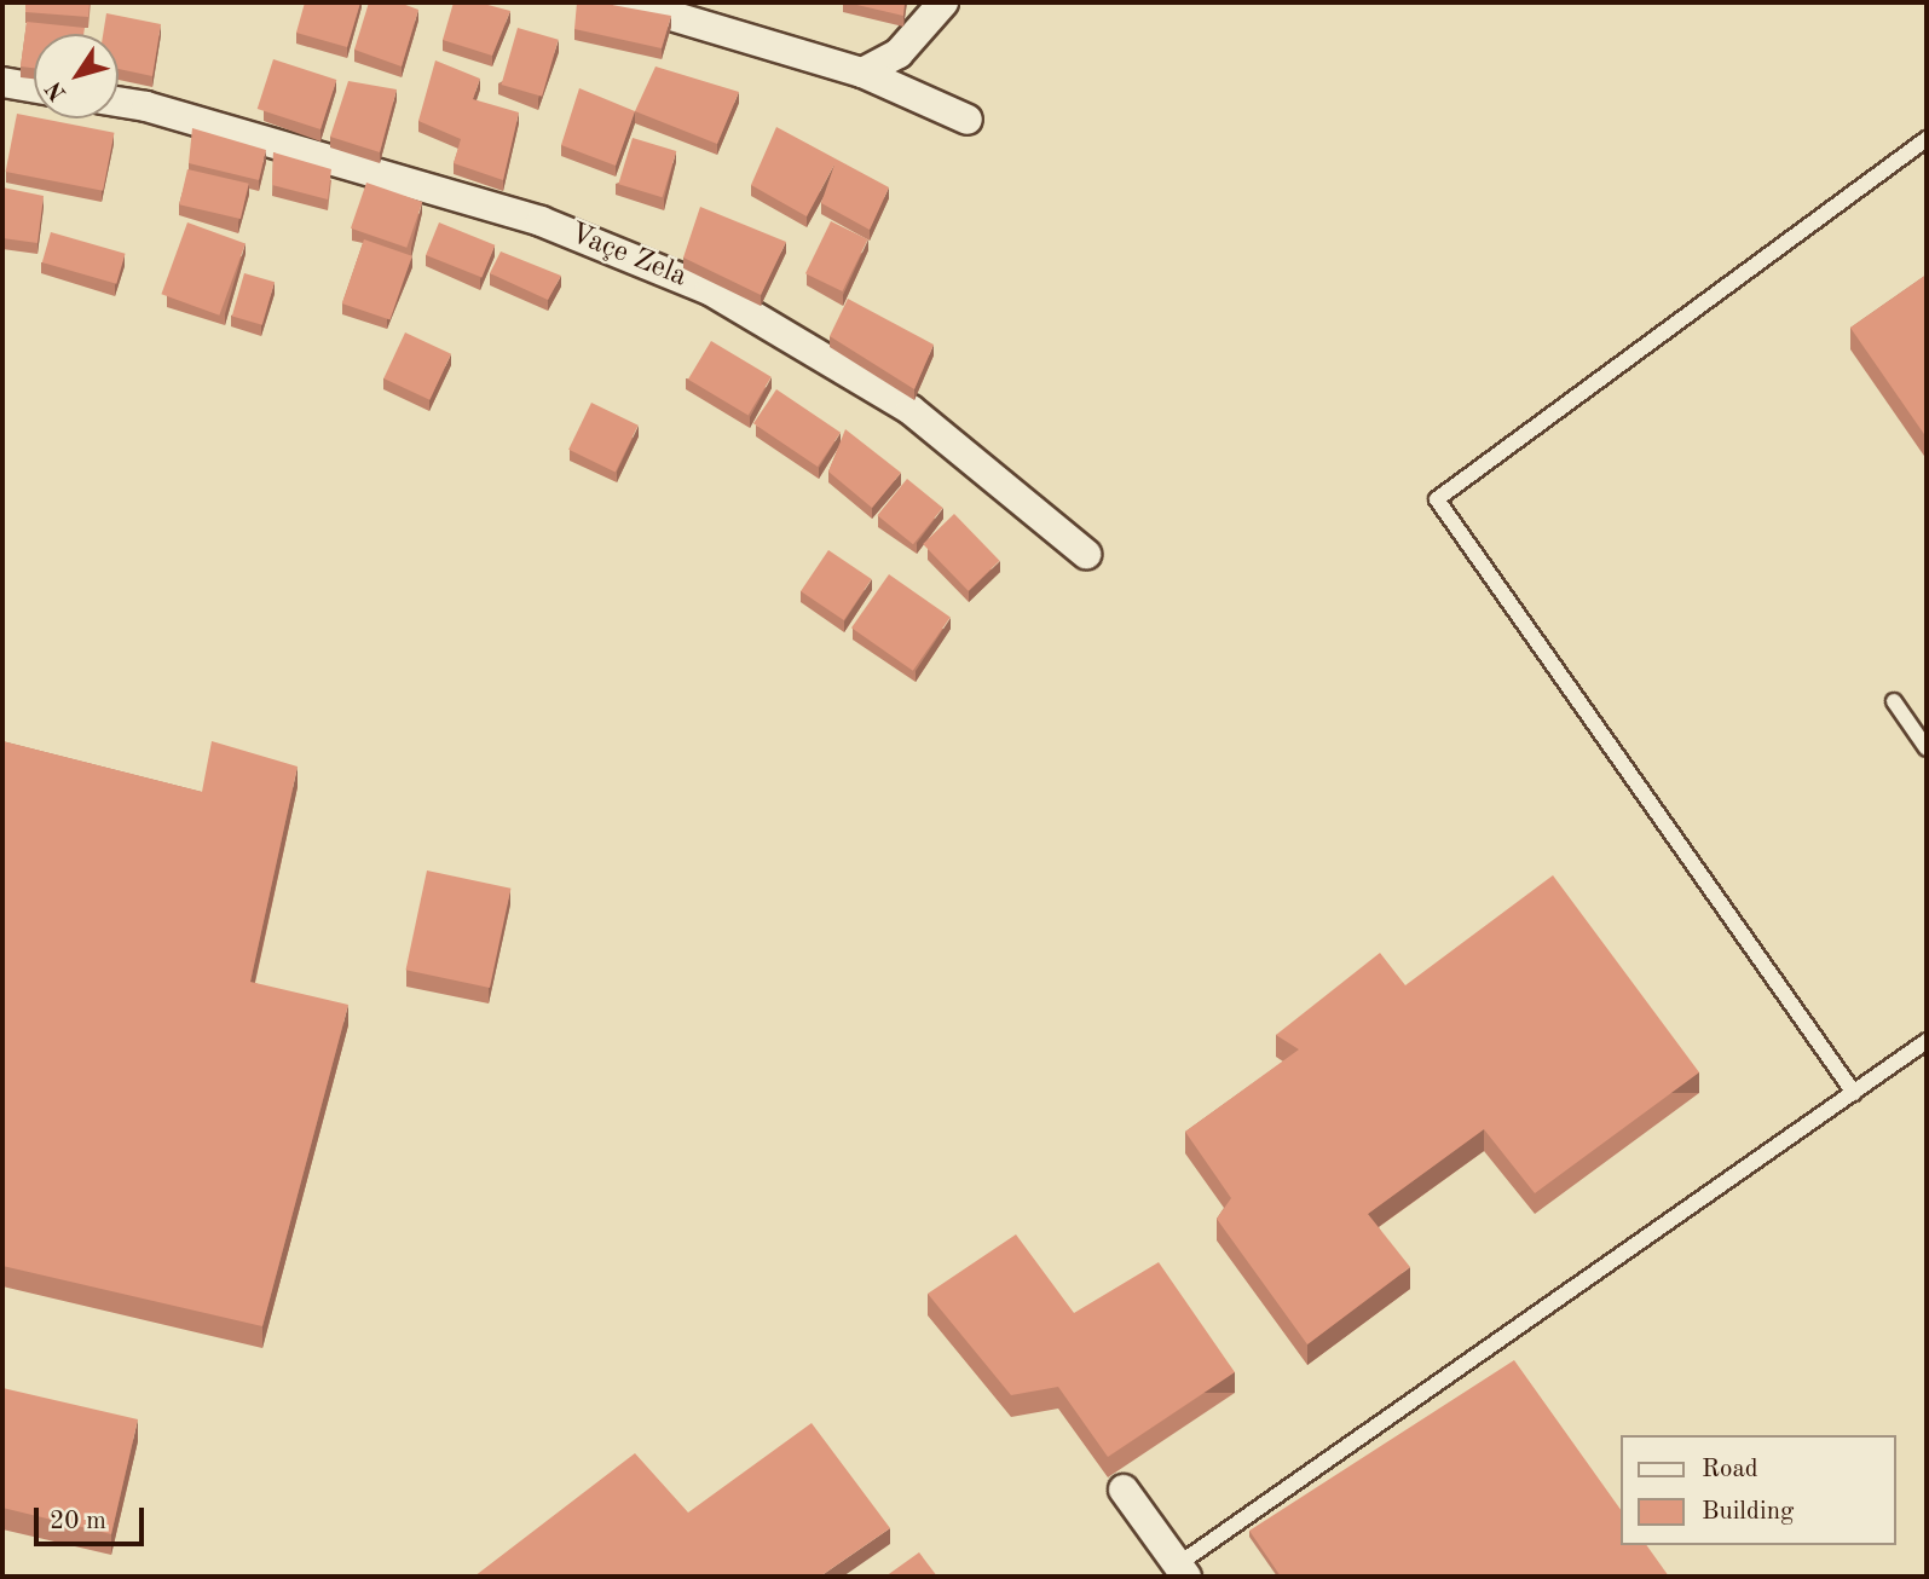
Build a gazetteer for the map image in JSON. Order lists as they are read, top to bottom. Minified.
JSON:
{"streets":{"street":["Vaçe Zela"]},"legend":["Road","Building"],"scale_bar":"20 m","north":"bottom left"}
